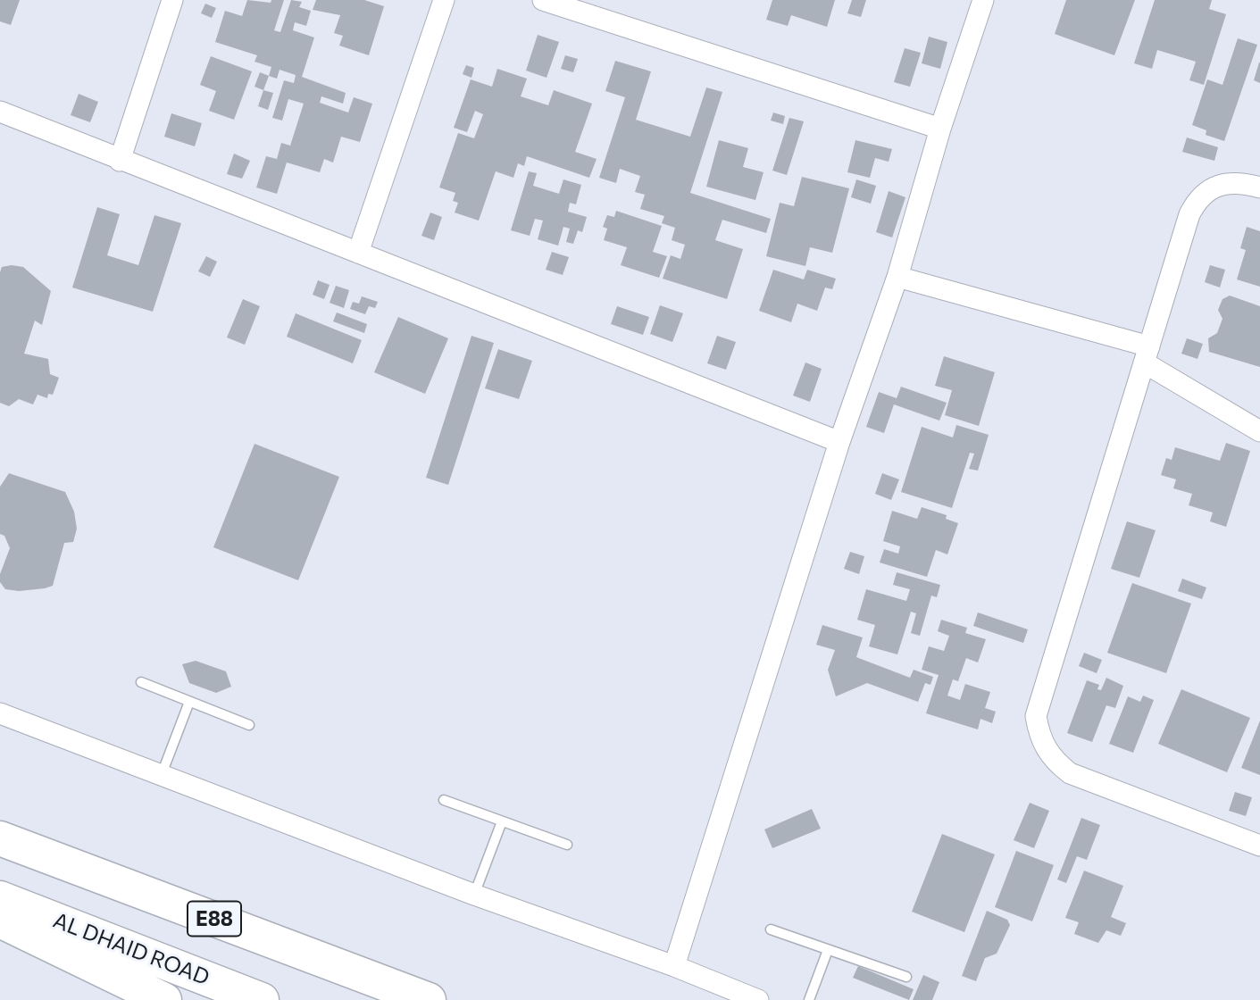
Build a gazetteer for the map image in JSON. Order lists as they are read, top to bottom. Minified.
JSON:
{"streets":{"highway":["E88","AL DHAID ROAD"]}}
